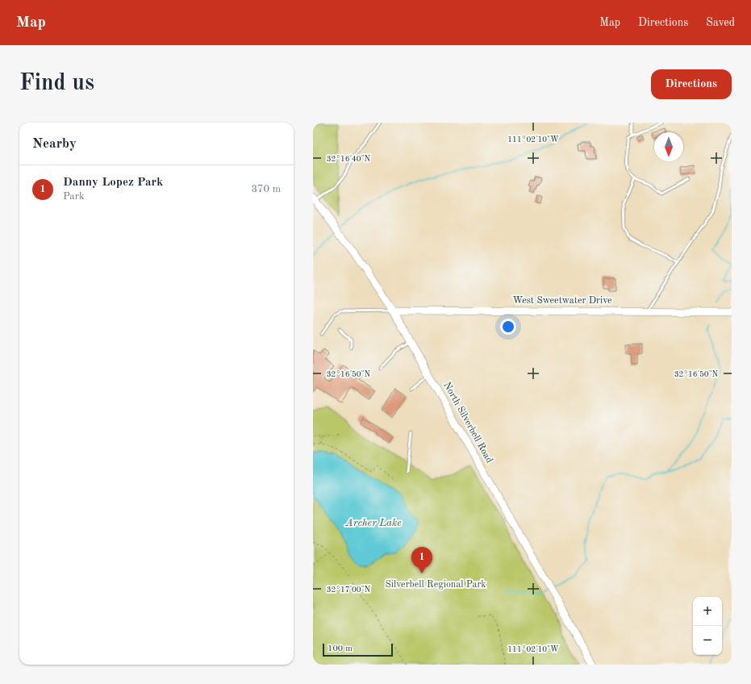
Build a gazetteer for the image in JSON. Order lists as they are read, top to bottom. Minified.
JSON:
{"streets":{"main road":["West Sweetwater Drive","North Silverbell Road"]},"crossings":[["West Sweetwater Drive","North Silverbell Road"]],"water":["Archer Lake"],"parks":["Silverbell Regional Park"],"scale_bar":"100 m","north":"bottom","page":{"header":"Map","nav":["Map","Directions","Saved"],"buttons":"Directions","title":"Find us","heading":"Nearby","list":[{"mark":"1","name":"Danny Lopez Park","note":"Park","value":"370 m"}],"pins":"1","map_buttons":["+","−"],"scale":"100 m"},"coordinates":["111°02'10\"W","32°16'40\"N","32°16'50\"N","32°17'00\"N"]}
